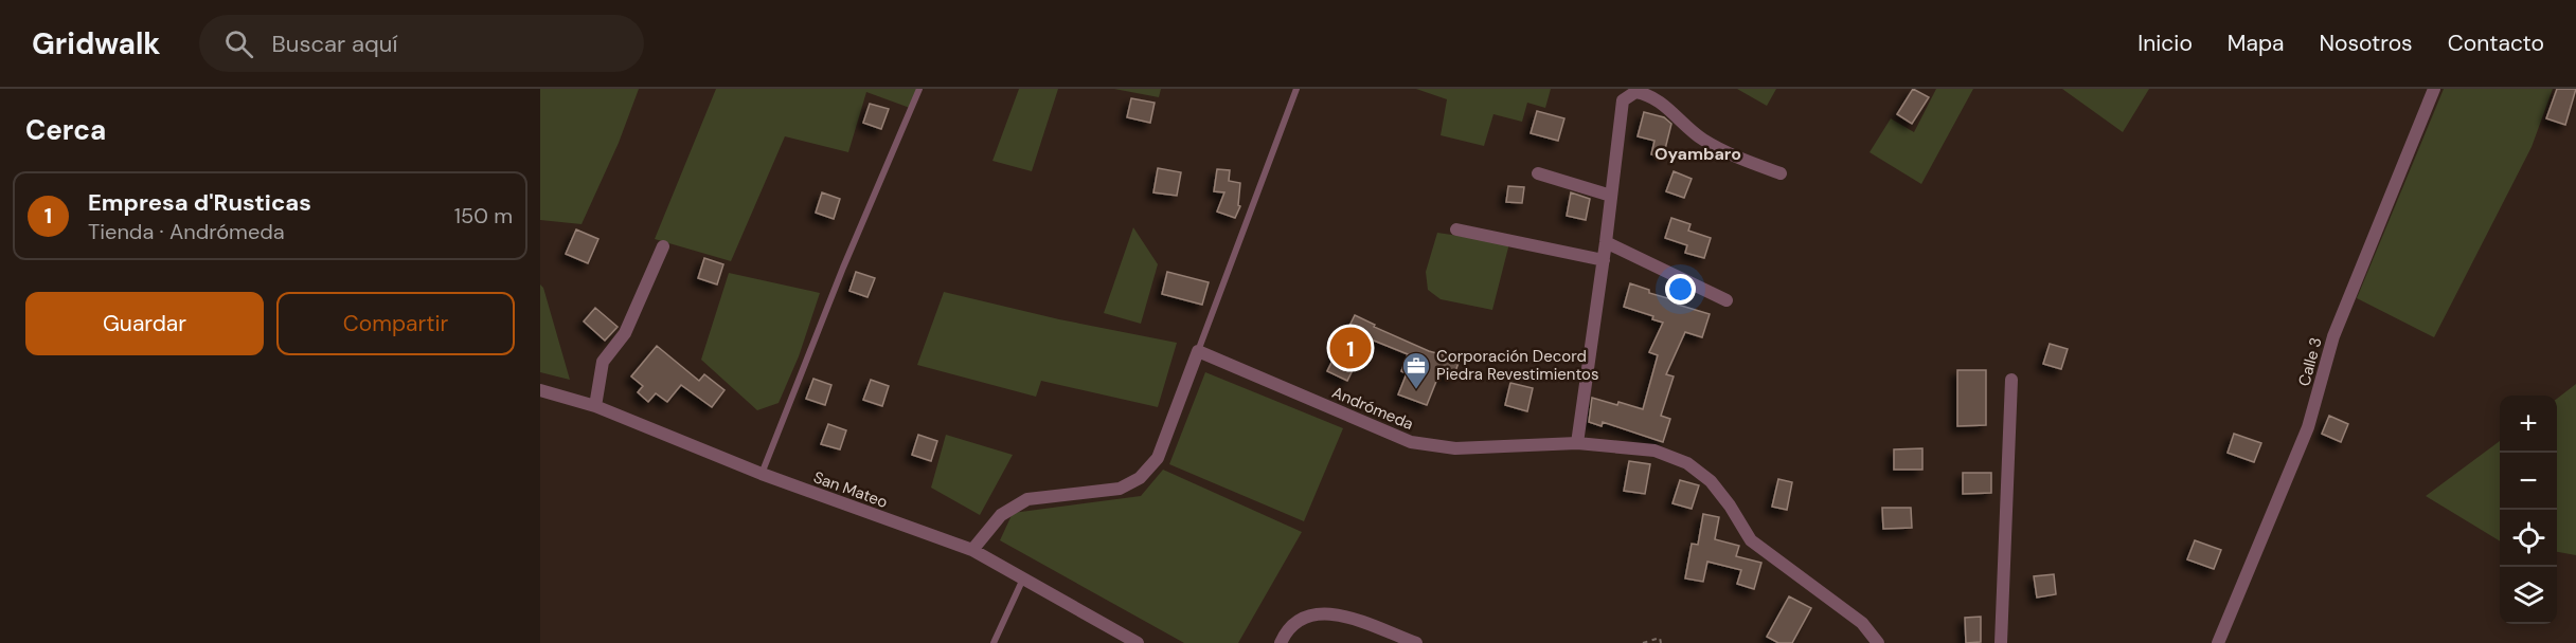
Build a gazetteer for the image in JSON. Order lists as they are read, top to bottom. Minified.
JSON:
{"streets":{"street":["Calle 3","Andrómeda","San Mateo"]},"districts":["Oyambaro"],"places":{"office":["Corporación Decord Piedra Revestimientos"]},"page":{"header":"Gridwalk","search":"Buscar aquí","nav":["Inicio","Mapa","Nosotros","Contacto"],"heading":"Cerca","list":[{"mark":"1","name":"Empresa d'Rusticas","note":"Tienda · Andrómeda","value":"150 m"}],"buttons":["Guardar","Compartir"],"pins":"1","map_buttons":["+","−"]}}
